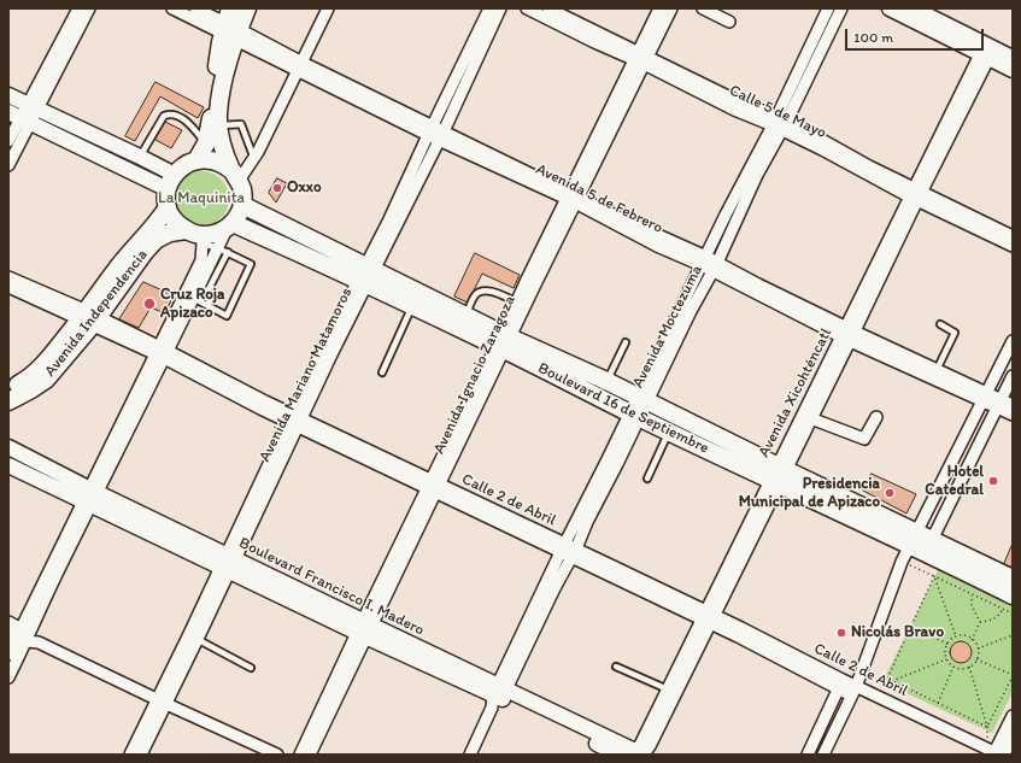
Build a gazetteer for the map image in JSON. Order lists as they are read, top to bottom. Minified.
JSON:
{"streets":{"main road":["Avenida Independencia","Boulevard 16 de Septiembre","Boulevard Francisco I. Madero"],"street":["Calle 5 de Mayo","Avenida 5 de Febrero","Avenida Moctezuma","Avenida Mariano Matamoros","Avenida Ignacio Zaragoza","Avenida Xicohténcatl","Calle 2 de Abril"]},"crossings":[["Calle 5 de Mayo","Avenida Moctezuma"],["Calle 5 de Mayo","Avenida Ignacio Zaragoza"],["Calle 5 de Mayo","Avenida Xicohténcatl"],["Avenida 5 de Febrero","Avenida Moctezuma"],["Avenida 5 de Febrero","Avenida Mariano Matamoros"],["Avenida 5 de Febrero","Avenida Ignacio Zaragoza"],["Avenida 5 de Febrero","Avenida Xicohténcatl"],["Avenida Independencia","Boulevard 16 de Septiembre"],["Avenida Independencia","Calle 2 de Abril"],["Avenida Moctezuma","Boulevard 16 de Septiembre"],["Avenida Moctezuma","Calle 2 de Abril"],["Avenida Moctezuma","Boulevard Francisco I. Madero"],["Avenida Mariano Matamoros","Boulevard 16 de Septiembre"],["Avenida Mariano Matamoros","Calle 2 de Abril"],["Avenida Mariano Matamoros","Boulevard Francisco I. Madero"],["Avenida Ignacio Zaragoza","Boulevard 16 de Septiembre"],["Avenida Ignacio Zaragoza","Calle 2 de Abril"],["Avenida Ignacio Zaragoza","Boulevard Francisco I. Madero"],["Avenida Xicohténcatl","Boulevard 16 de Septiembre"],["Avenida Xicohténcatl","Calle 2 de Abril"],["Avenida Xicohténcatl","Boulevard Francisco I. Madero"]],"parks":["La Maquinita"],"places":["Oxxo","Cruz Roja Apizaco","Hotel Catedral","Presidencia Municipal de Apizaco","Nicolás Bravo"],"scale_bar":"100 m"}
